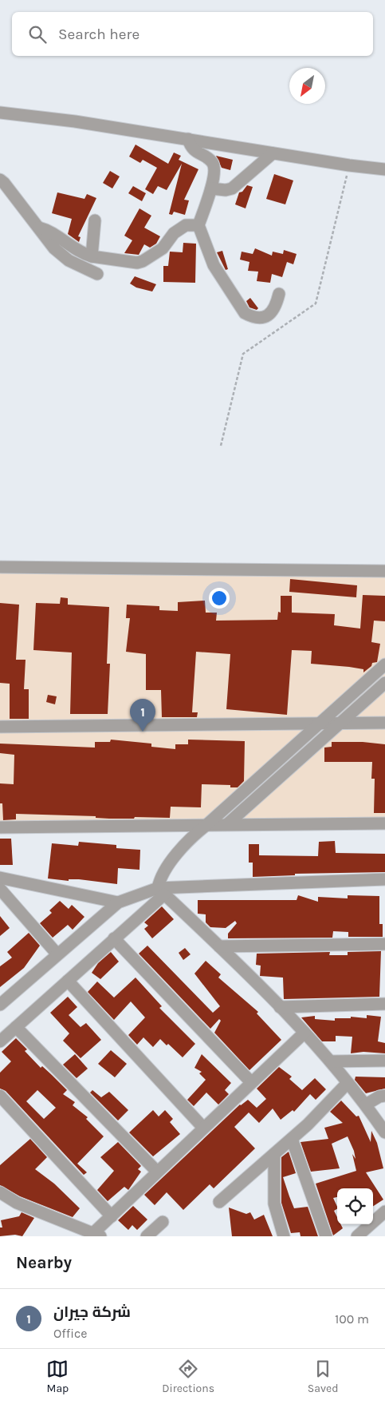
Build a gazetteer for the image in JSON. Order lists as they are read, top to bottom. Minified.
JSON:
{"north":"bottom left","page":{"search":"Search here","pins":"1","heading":"Nearby","list":[{"mark":"1","name":"شركة جيران","note":"Office","value":"100 m"}],"nav":["Map","Directions","Saved"]}}
